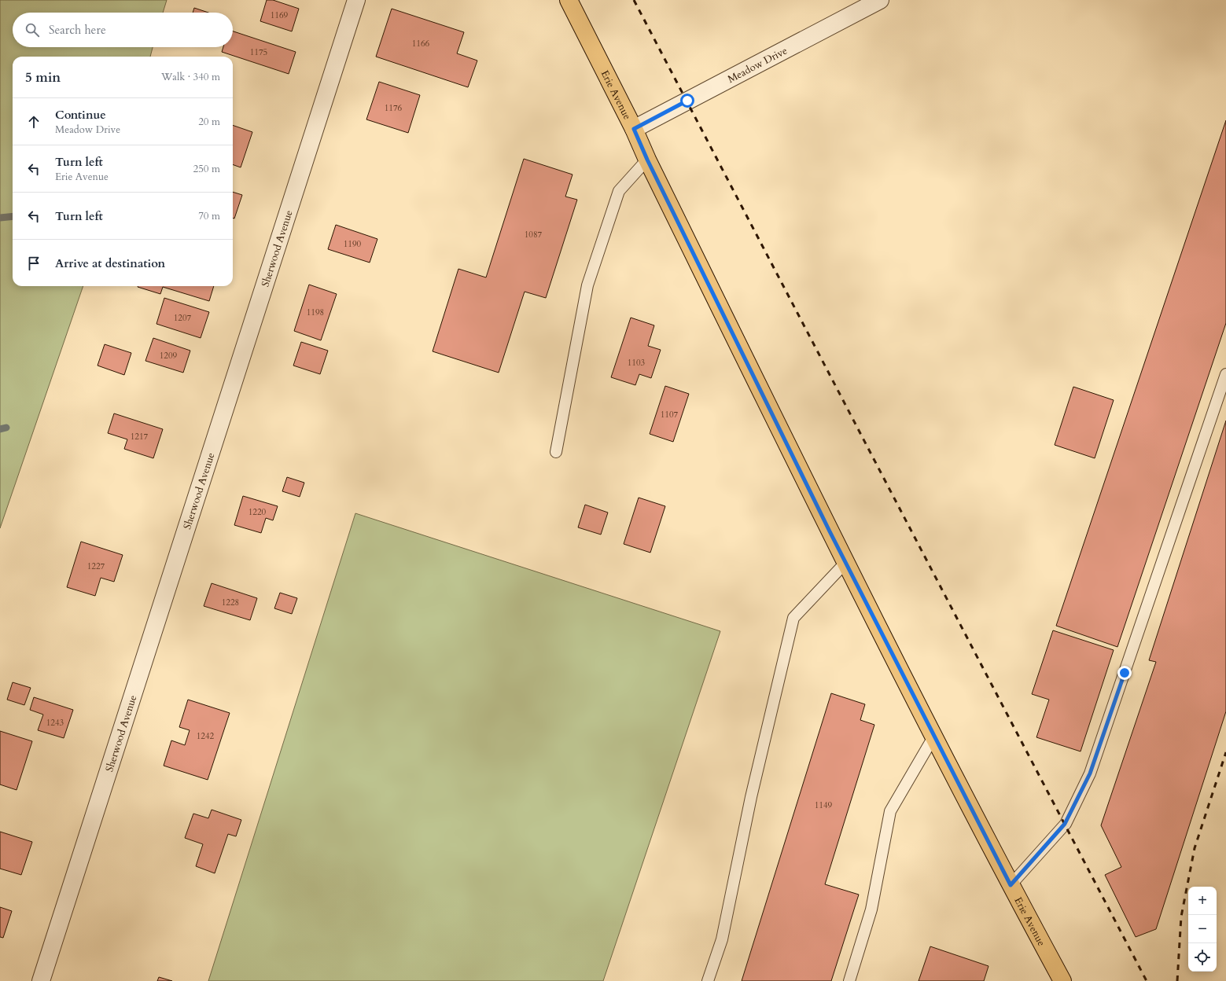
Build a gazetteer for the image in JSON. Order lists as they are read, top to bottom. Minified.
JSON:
{"streets":{"main road":["Erie Avenue"],"street":["Meadow Drive","Sherwood Avenue"]},"crossings":[["Meadow Drive","Erie Avenue"]],"house_numbers":["1169","1166","1175","1176","1087","1190","1198","1207","1209","1103","1107","1217","1220","1227","1228","1243","1242","1149"],"page":{"search":"Search here","heading":["5 min","Walk · 340 m"],"list":[["Continue","Meadow Drive","20 m"],["Turn left","Erie Avenue","250 m"],["Turn left","70 m"],"Arrive at destination"],"map_buttons":["+","−"]}}
